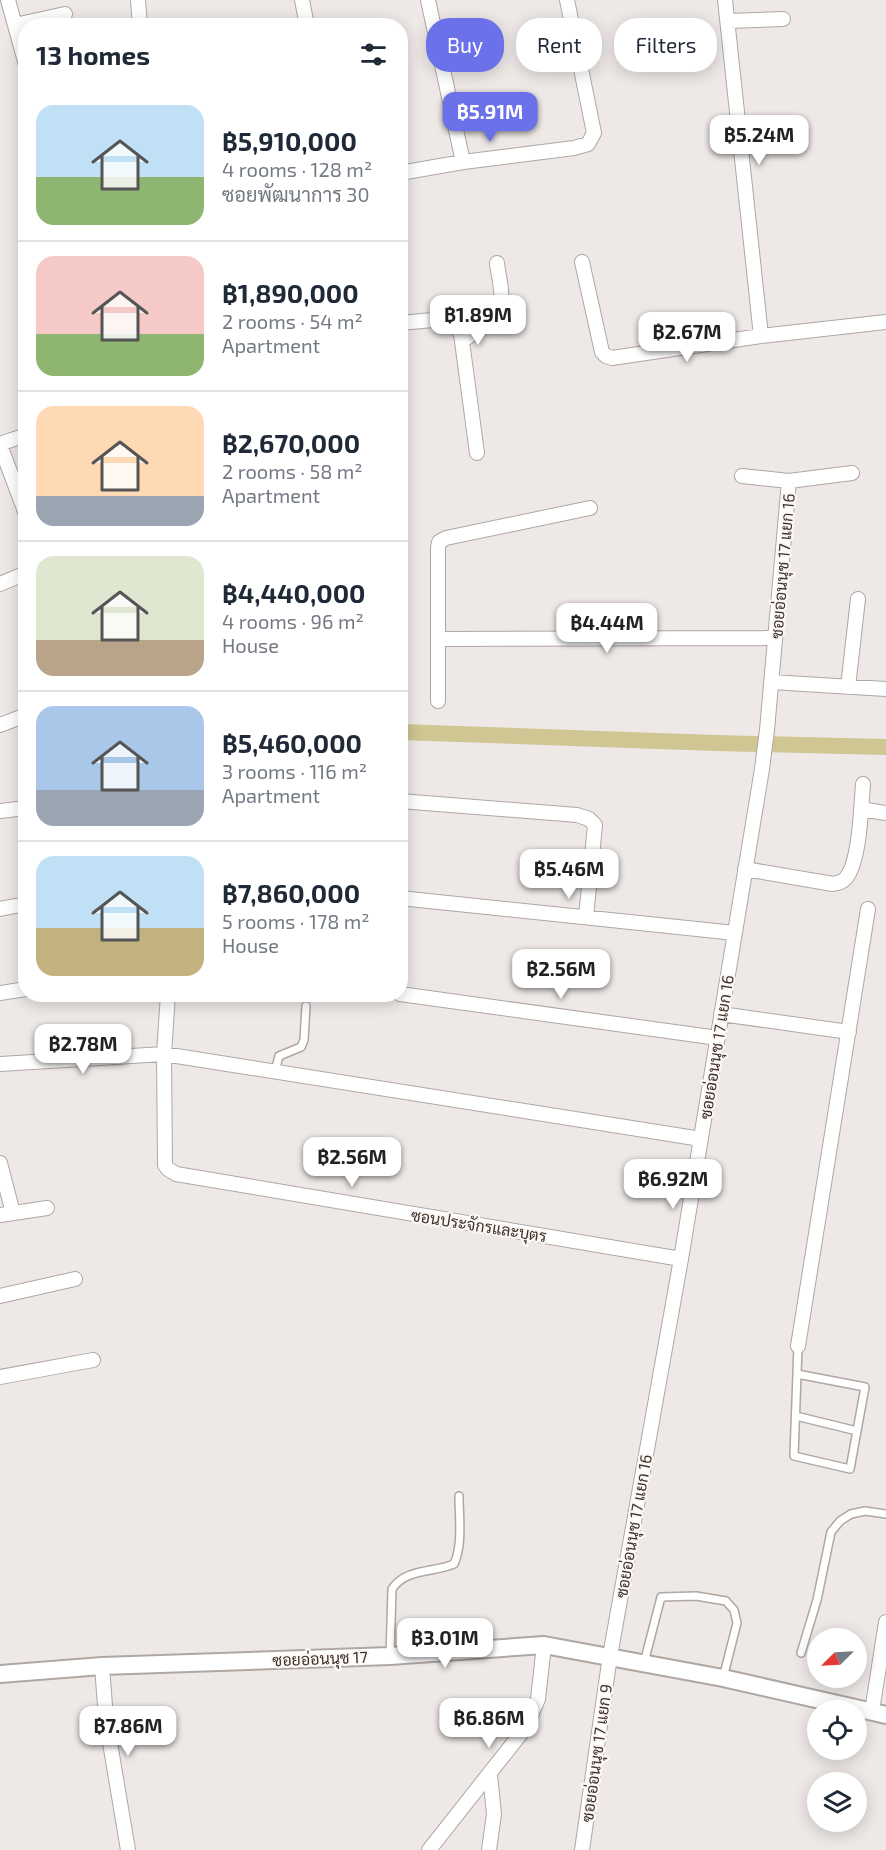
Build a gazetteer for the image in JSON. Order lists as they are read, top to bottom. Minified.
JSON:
{"streets":{"street":["ซอยอ่อนนุช 17 แยก 16","ซอนประจักรและบุตร","ซอยอ่อนนุช 17","ซอยอ่อนนุช 17 แยก 9"]},"crossings":[["ซอยอ่อนนุช 17 แยก 16","ซอนประจักรและบุตร"],["ซอยอ่อนนุช 17 แยก 16","ซอยอ่อนนุช 17"],["ซอยอ่อนนุช 17 แยก 16","ซอยอ่อนนุช 17 แยก 9"],["ซอยอ่อนนุช 17","ซอยอ่อนนุช 17 แยก 9"]],"north":"bottom left","page":{"chip":["Buy","Rent","Filters"],"heading":"13 homes","list":[{"name":"฿5,910,000","note":"4 rooms · 128 m² · ซอยพัฒนาการ 30"},{"name":"฿1,890,000","note":"2 rooms · 54 m² · Apartment"},{"name":"฿2,670,000","note":"2 rooms · 58 m² · Apartment"},{"name":"฿4,440,000","note":"4 rooms · 96 m² · House"},{"name":"฿5,460,000","note":"3 rooms · 116 m² · Apartment"},{"name":"฿7,860,000","note":"5 rooms · 178 m² · House"}],"price":["฿5.91M","฿5.24M","฿1.89M","฿2.67M","฿4.44M","฿5.46M","฿2.56M","฿2.78M","฿2.56M","฿6.92M","฿3.01M","฿6.86M","฿7.86M"]}}
